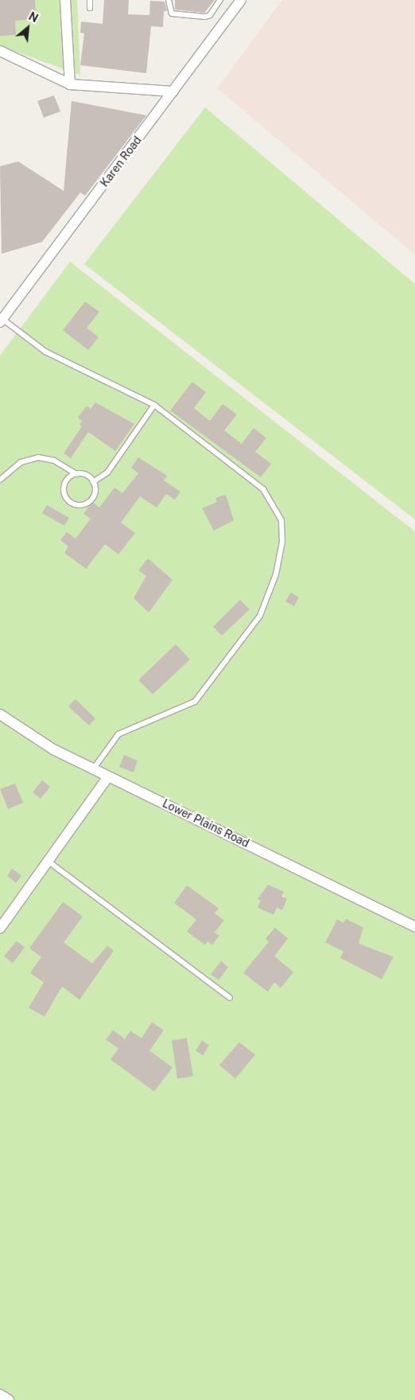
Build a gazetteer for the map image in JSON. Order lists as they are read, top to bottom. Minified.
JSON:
{"streets":{"street":["Karen Road","Lower Plains Road"]},"north":"top right"}
